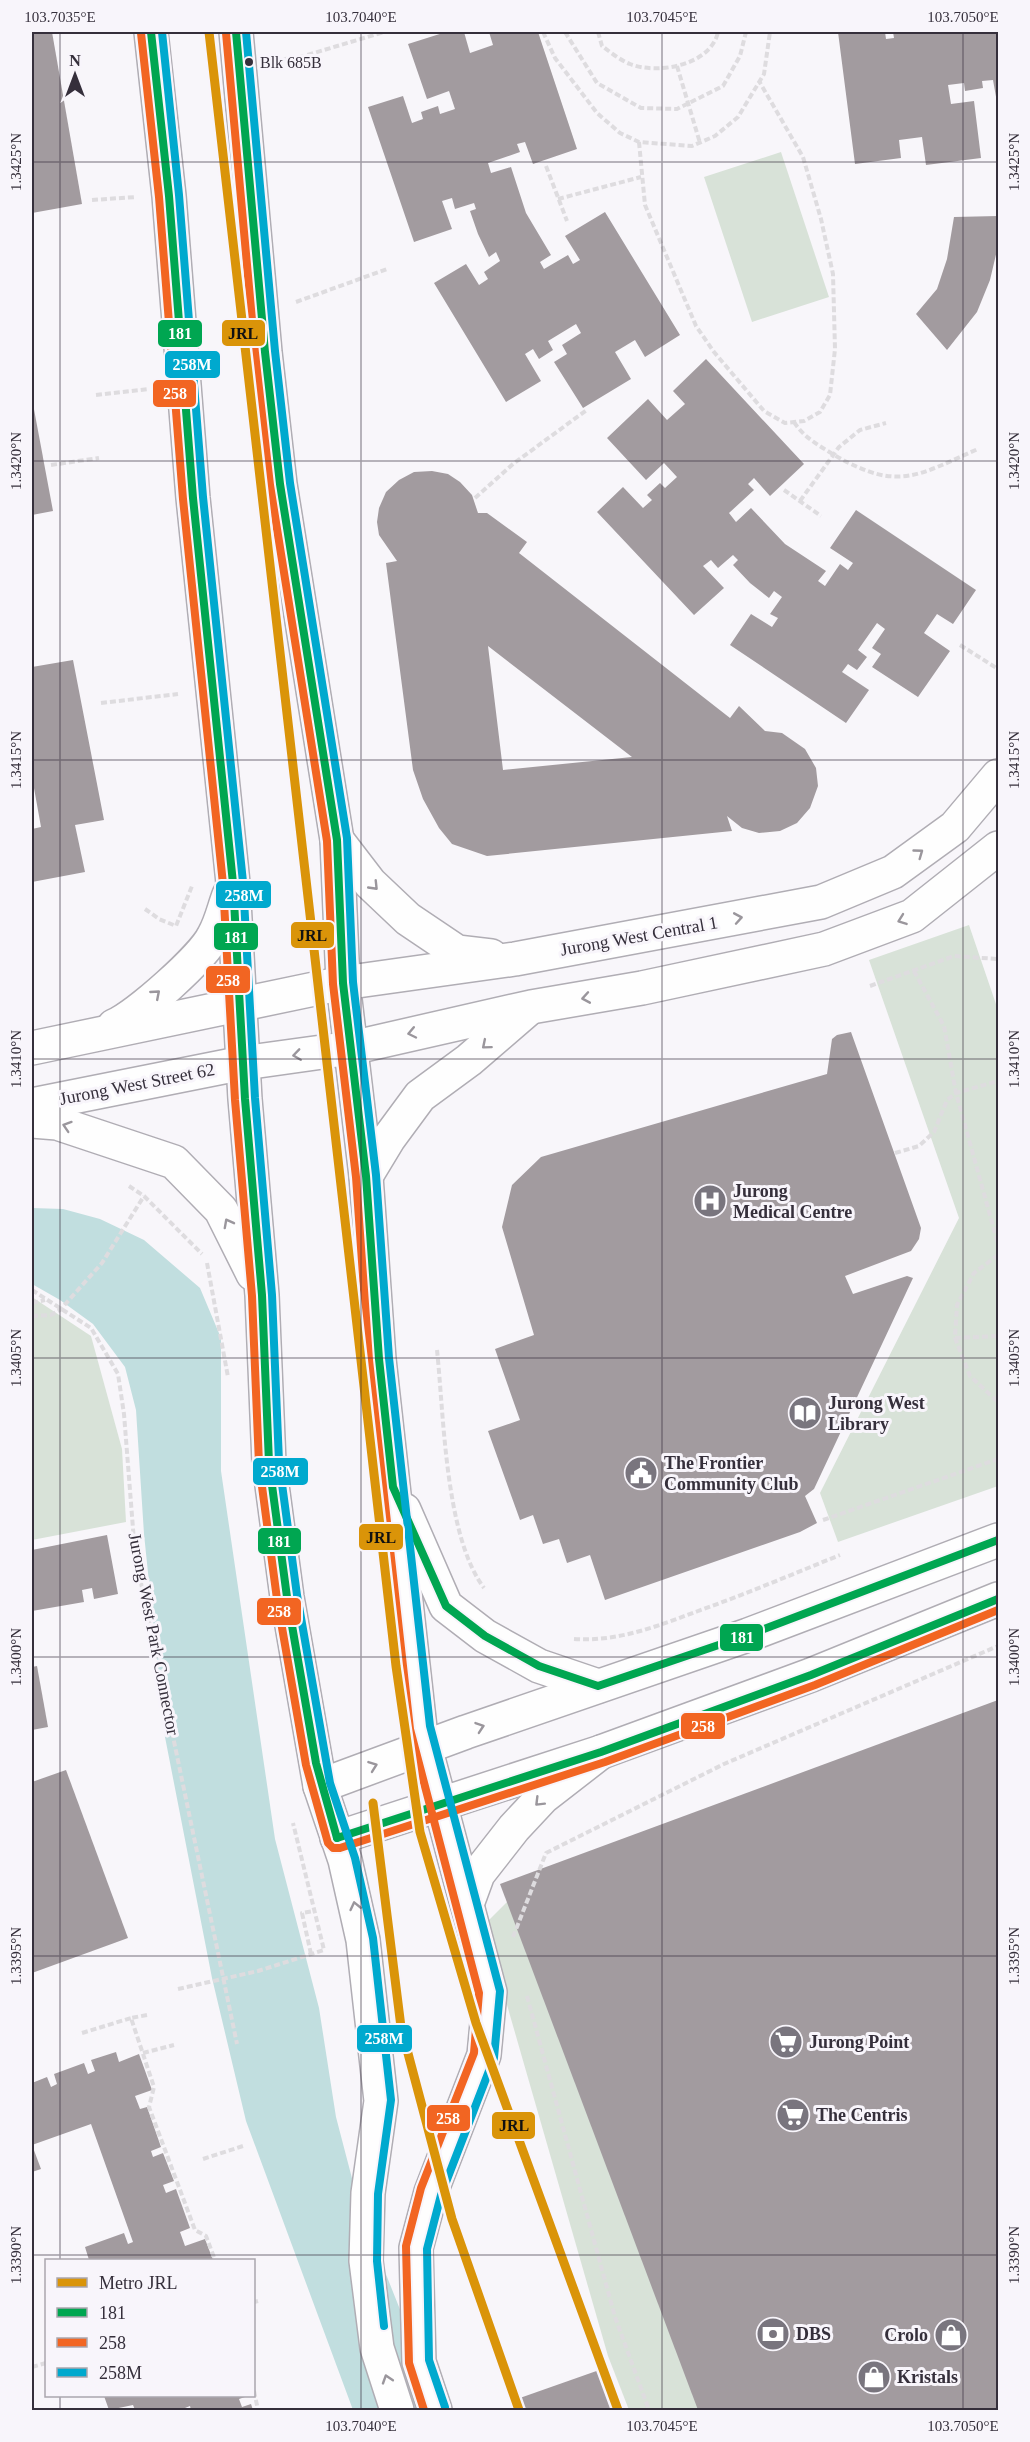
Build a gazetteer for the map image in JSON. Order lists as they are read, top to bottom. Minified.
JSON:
{"streets":{"street":["Jurong West Central 1","Jurong West Street 62"],"path":["Jurong West Park Connector"]},"places":{"other":["Blk 685B"],"hospital":["Jurong Medical Centre"],"library":["Jurong West Library"],"public building":["The Frontier Community Club"],"supermarket":["Jurong Point","The Centris"],"bank":["DBS"],"shop":["Crolo","Kristals"]},"lines":["metro line JRL","transit line 181","transit line 258M","transit line 258"],"legend":["Metro JRL","181","258","258M"],"north":"top","coordinates":["103.7035°E","103.7040°E","103.7045°E","103.7050°E","1.3425°N","1.3420°N","1.3415°N","1.3410°N","1.3405°N","1.3400°N","1.3395°N","1.3390°N"]}
